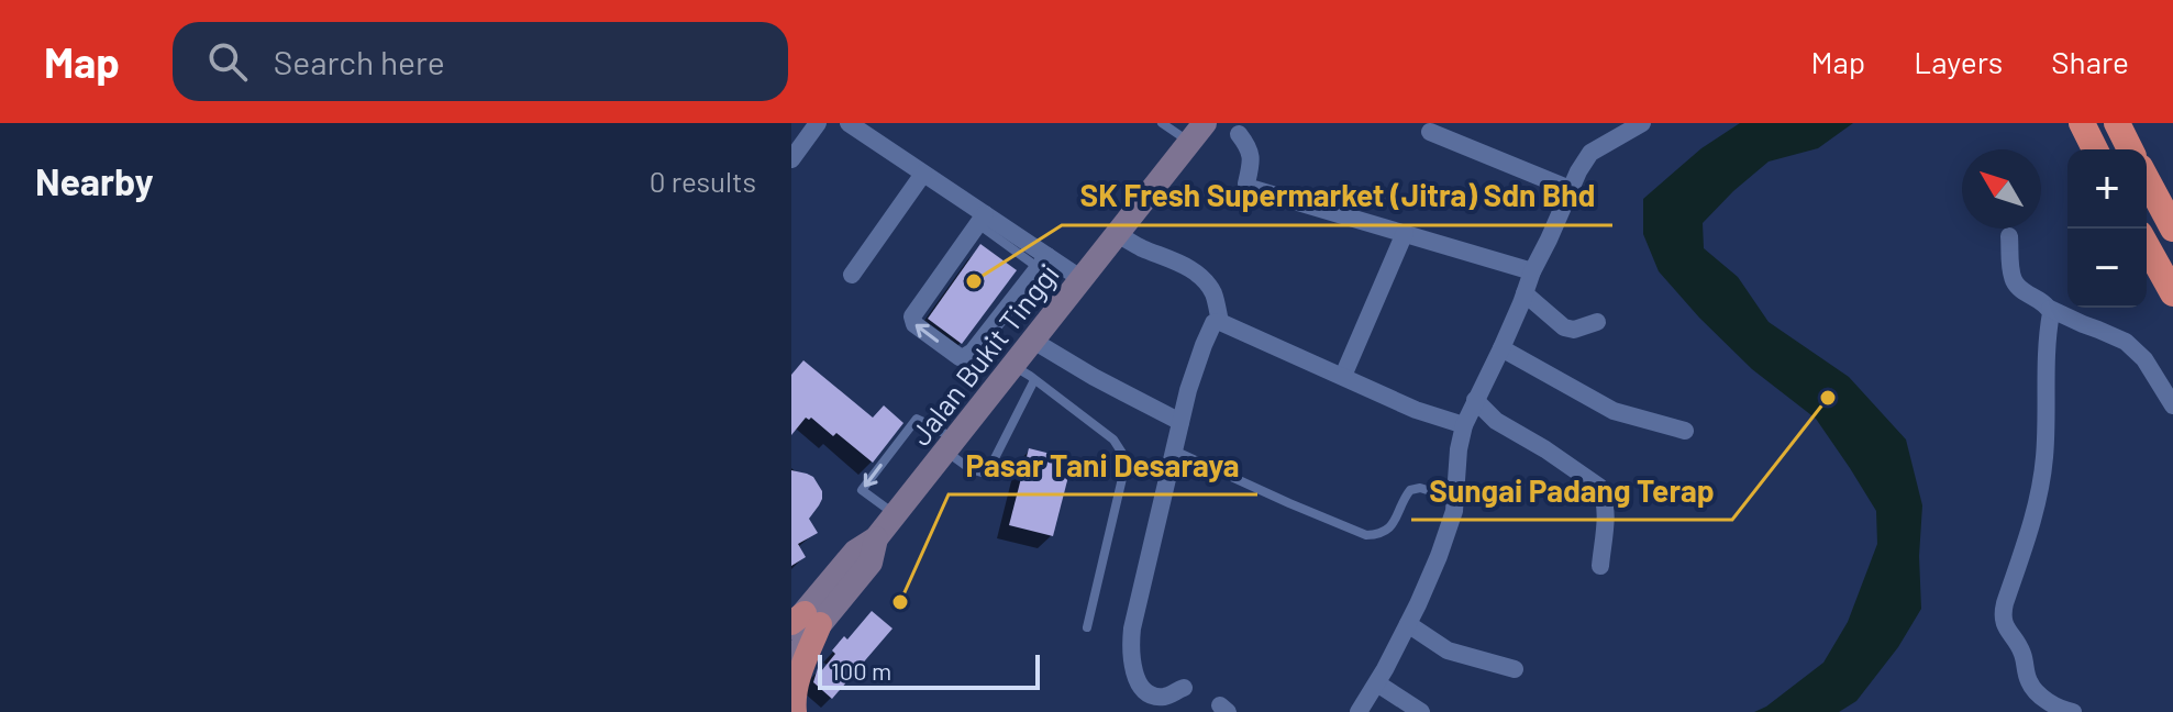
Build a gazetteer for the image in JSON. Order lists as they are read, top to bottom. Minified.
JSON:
{"streets":{"main road":["Jalan Bukit Tinggi"]},"places":["SK Fresh Supermarket (Jitra) Sdn Bhd","Sungai Padang Terap","Pasar Tani Desaraya"],"scale_bar":"100 m","north":"top left","page":{"header":"Map","search":"Search here","nav":["Map","Layers","Share"],"heading":["Nearby","0 results"],"map_buttons":["+","−"],"scale":"100 m"}}
